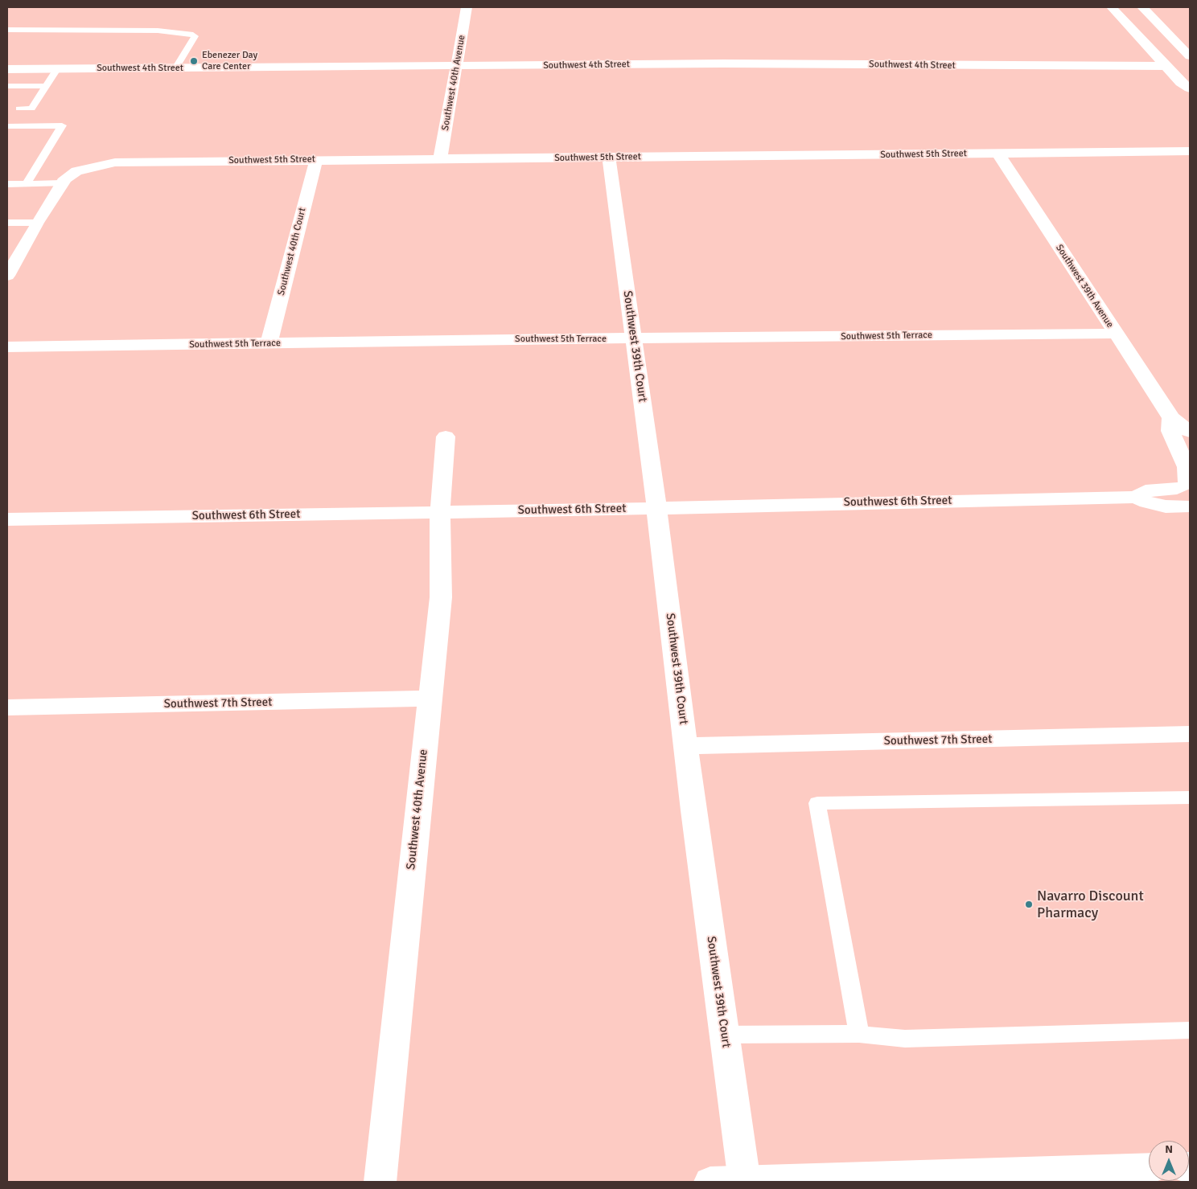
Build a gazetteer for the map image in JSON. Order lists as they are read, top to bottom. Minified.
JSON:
{"streets":{"street":["Southwest 4th Street","Southwest 40th Avenue","Southwest 5th Street","Southwest 40th Court","Southwest 39th Avenue","Southwest 5th Terrace","Southwest 39th Court","Southwest 6th Street","Southwest 7th Street"]},"crossings":[["Southwest 4th Street","Southwest 40th Avenue"],["Southwest 40th Avenue","Southwest 5th Street"],["Southwest 40th Avenue","Southwest 6th Street"],["Southwest 40th Avenue","Southwest 7th Street"],["Southwest 5th Street","Southwest 40th Court"],["Southwest 5th Street","Southwest 39th Avenue"],["Southwest 5th Street","Southwest 39th Court"],["Southwest 40th Court","Southwest 5th Terrace"],["Southwest 39th Avenue","Southwest 5th Terrace"],["Southwest 39th Avenue","Southwest 6th Street"],["Southwest 5th Terrace","Southwest 39th Court"],["Southwest 39th Court","Southwest 6th Street"],["Southwest 39th Court","Southwest 7th Street"]],"places":["Ebenezer Day Care Center","Navarro Discount Pharmacy"],"north":"top"}
